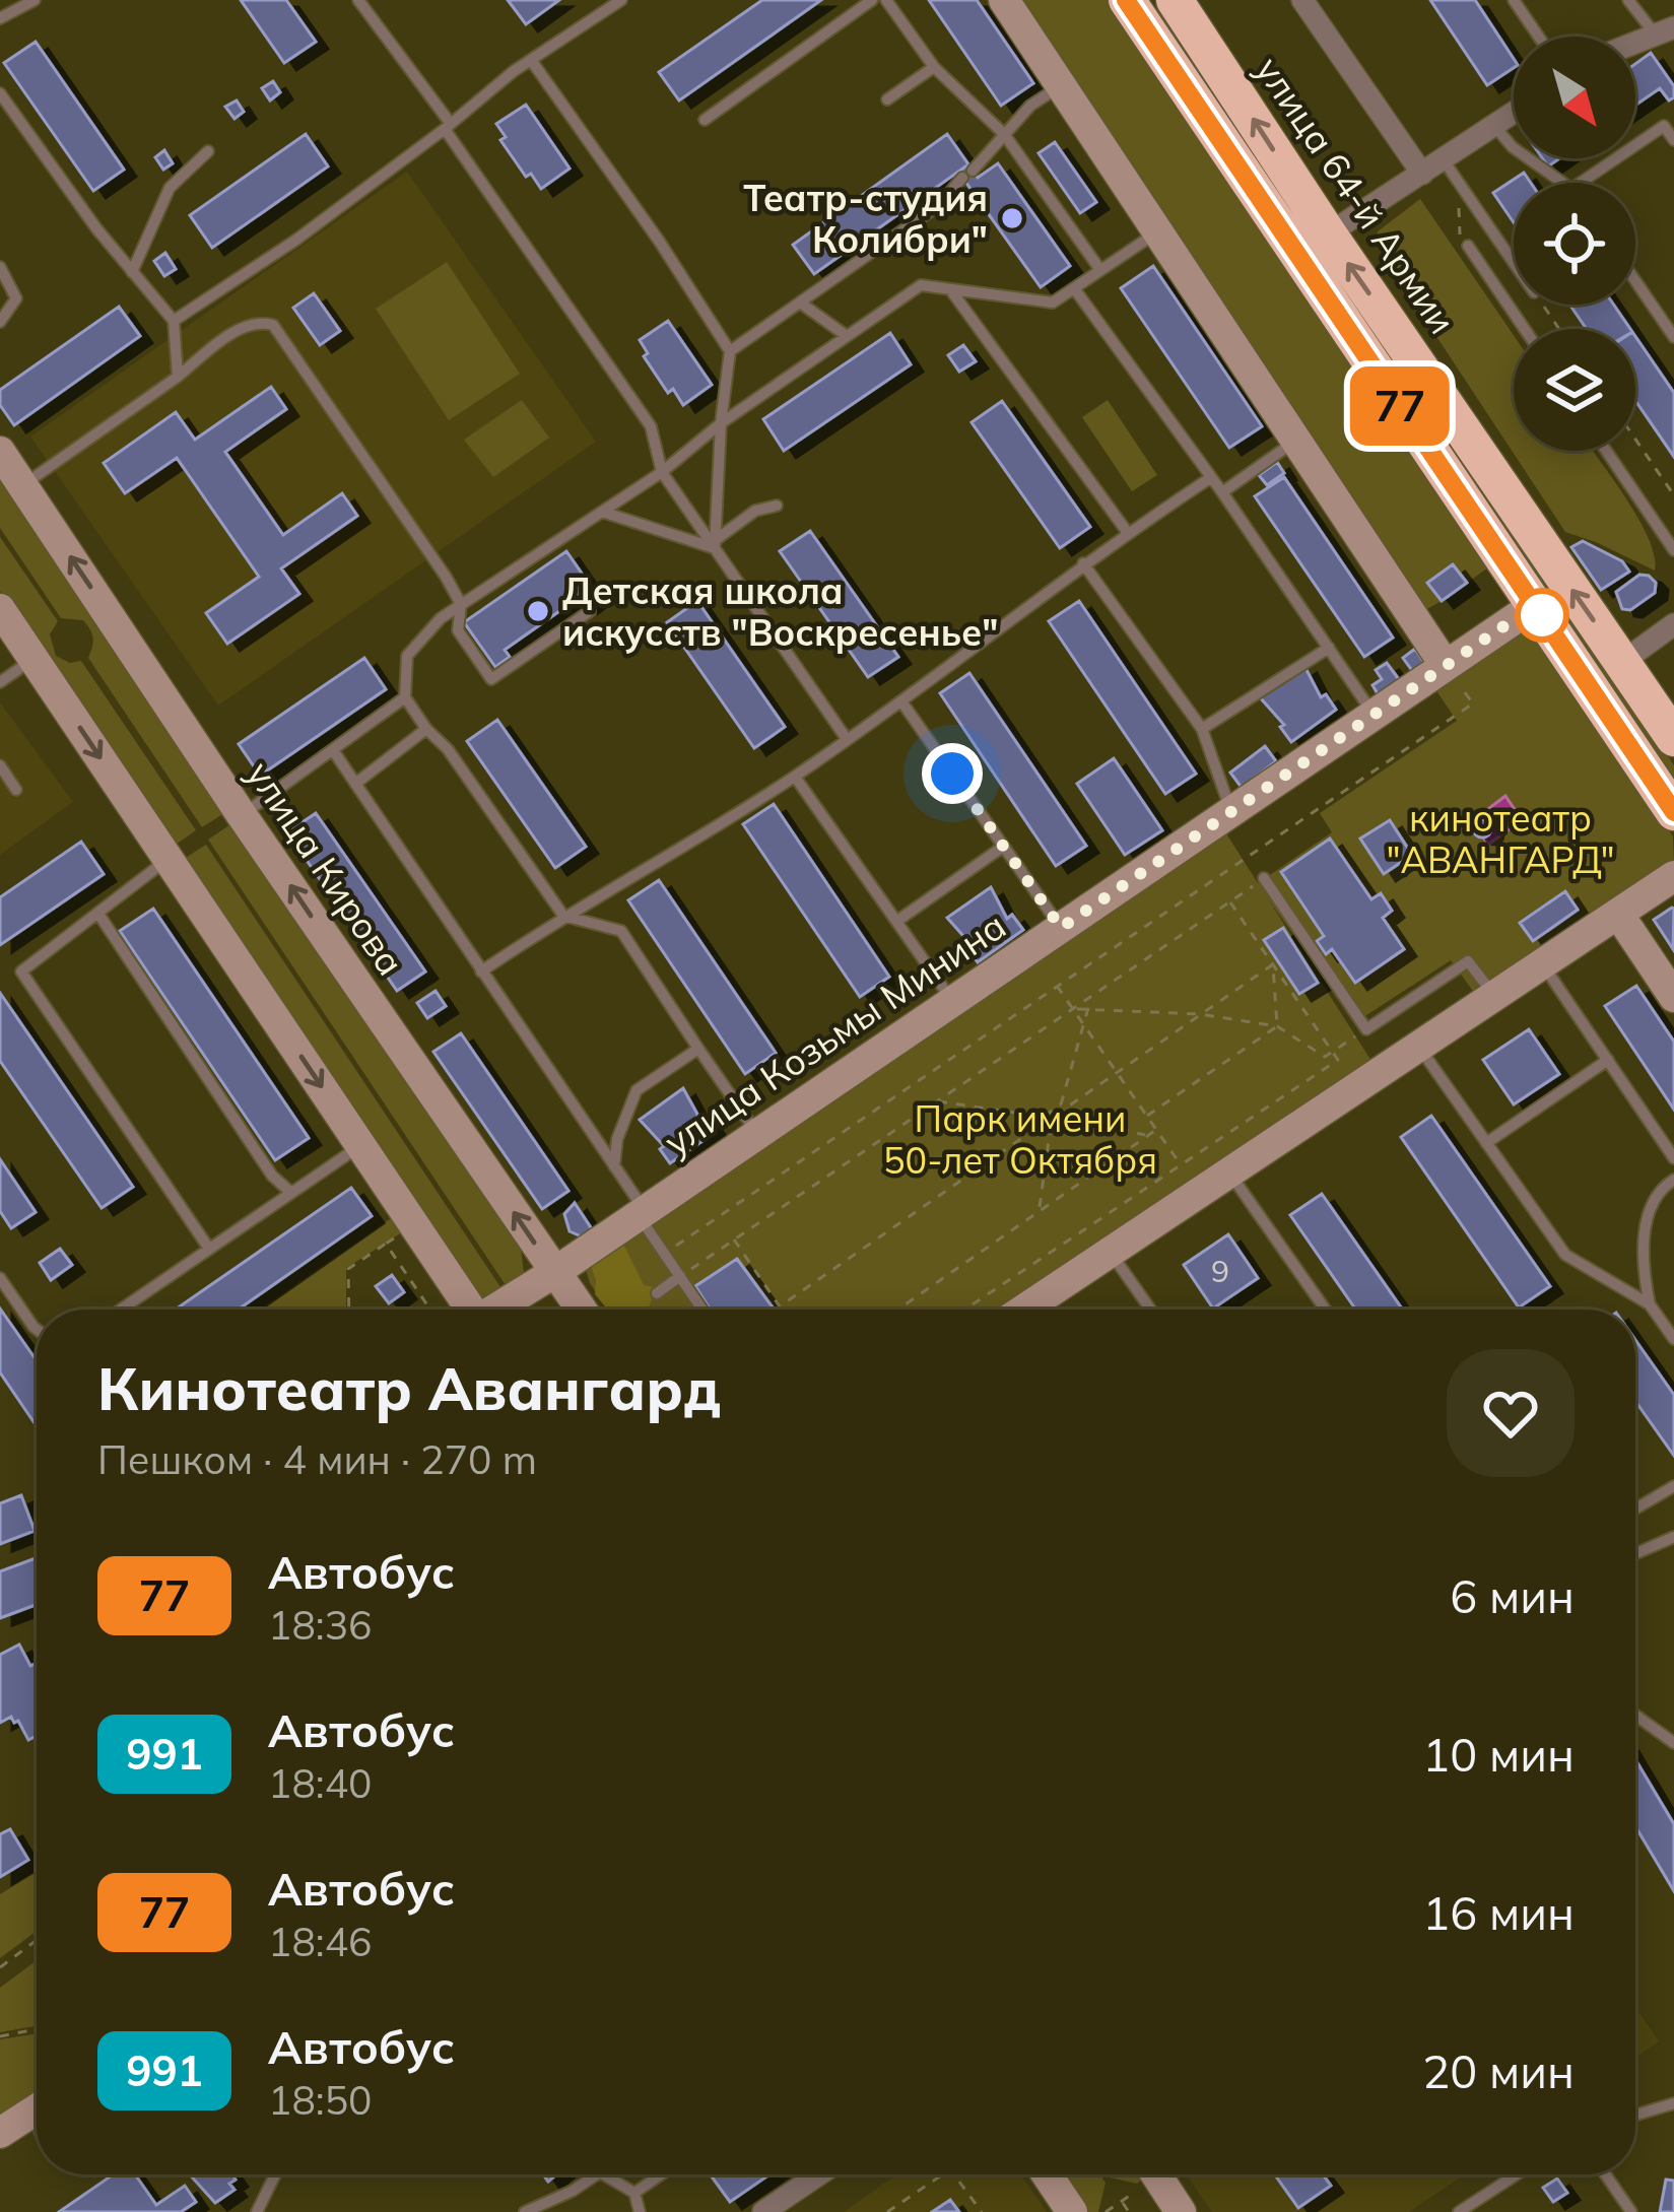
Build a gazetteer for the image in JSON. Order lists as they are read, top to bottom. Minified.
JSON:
{"streets":{"highway":["улица 64-й Армии"],"street":["улица Кирова","улица Козьмы Минина"]},"crossings":[["улица 64-й Армии","улица Козьмы Минина"],["улица Кирова","улица Козьмы Минина"]],"parks":["кинотеатр \"АВАНГАРД\"","Парк имени 50-лет Октября"],"places":["Театр-студия Колибри\"","Детская школа искусств \"Воскресенье\""],"lines":["bus line 77"],"house_numbers":["9"],"north":"bottom right","page":{"on_map":"77","heading":["Кинотеатр Авангард","Пешком · 4 мин · 270 m"],"list":[{"mark":"77","name":"Автобус","note":"18:36","value":"6 мин"},{"mark":"991","name":"Автобус","note":"18:40","value":"10 мин"},{"mark":"77","name":"Автобус","note":"18:46","value":"16 мин"},{"mark":"991","name":"Автобус","note":"18:50","value":"20 мин"}]}}
